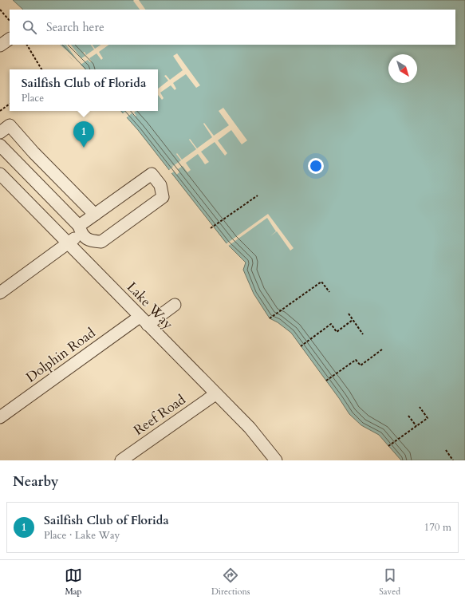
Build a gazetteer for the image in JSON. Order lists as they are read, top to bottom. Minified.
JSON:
{"streets":{"street":["Lake Way","Dolphin Road","Reef Road"]},"crossings":[["Lake Way","Dolphin Road"],["Lake Way","Reef Road"]],"north":"bottom right","page":{"search":"Search here","popup":["Sailfish Club of Florida","Place"],"pins":"1","heading":"Nearby","list":[{"mark":"1","name":"Sailfish Club of Florida","note":"Place · Lake Way","value":"170 m"}],"nav":["Map","Directions","Saved"]}}
